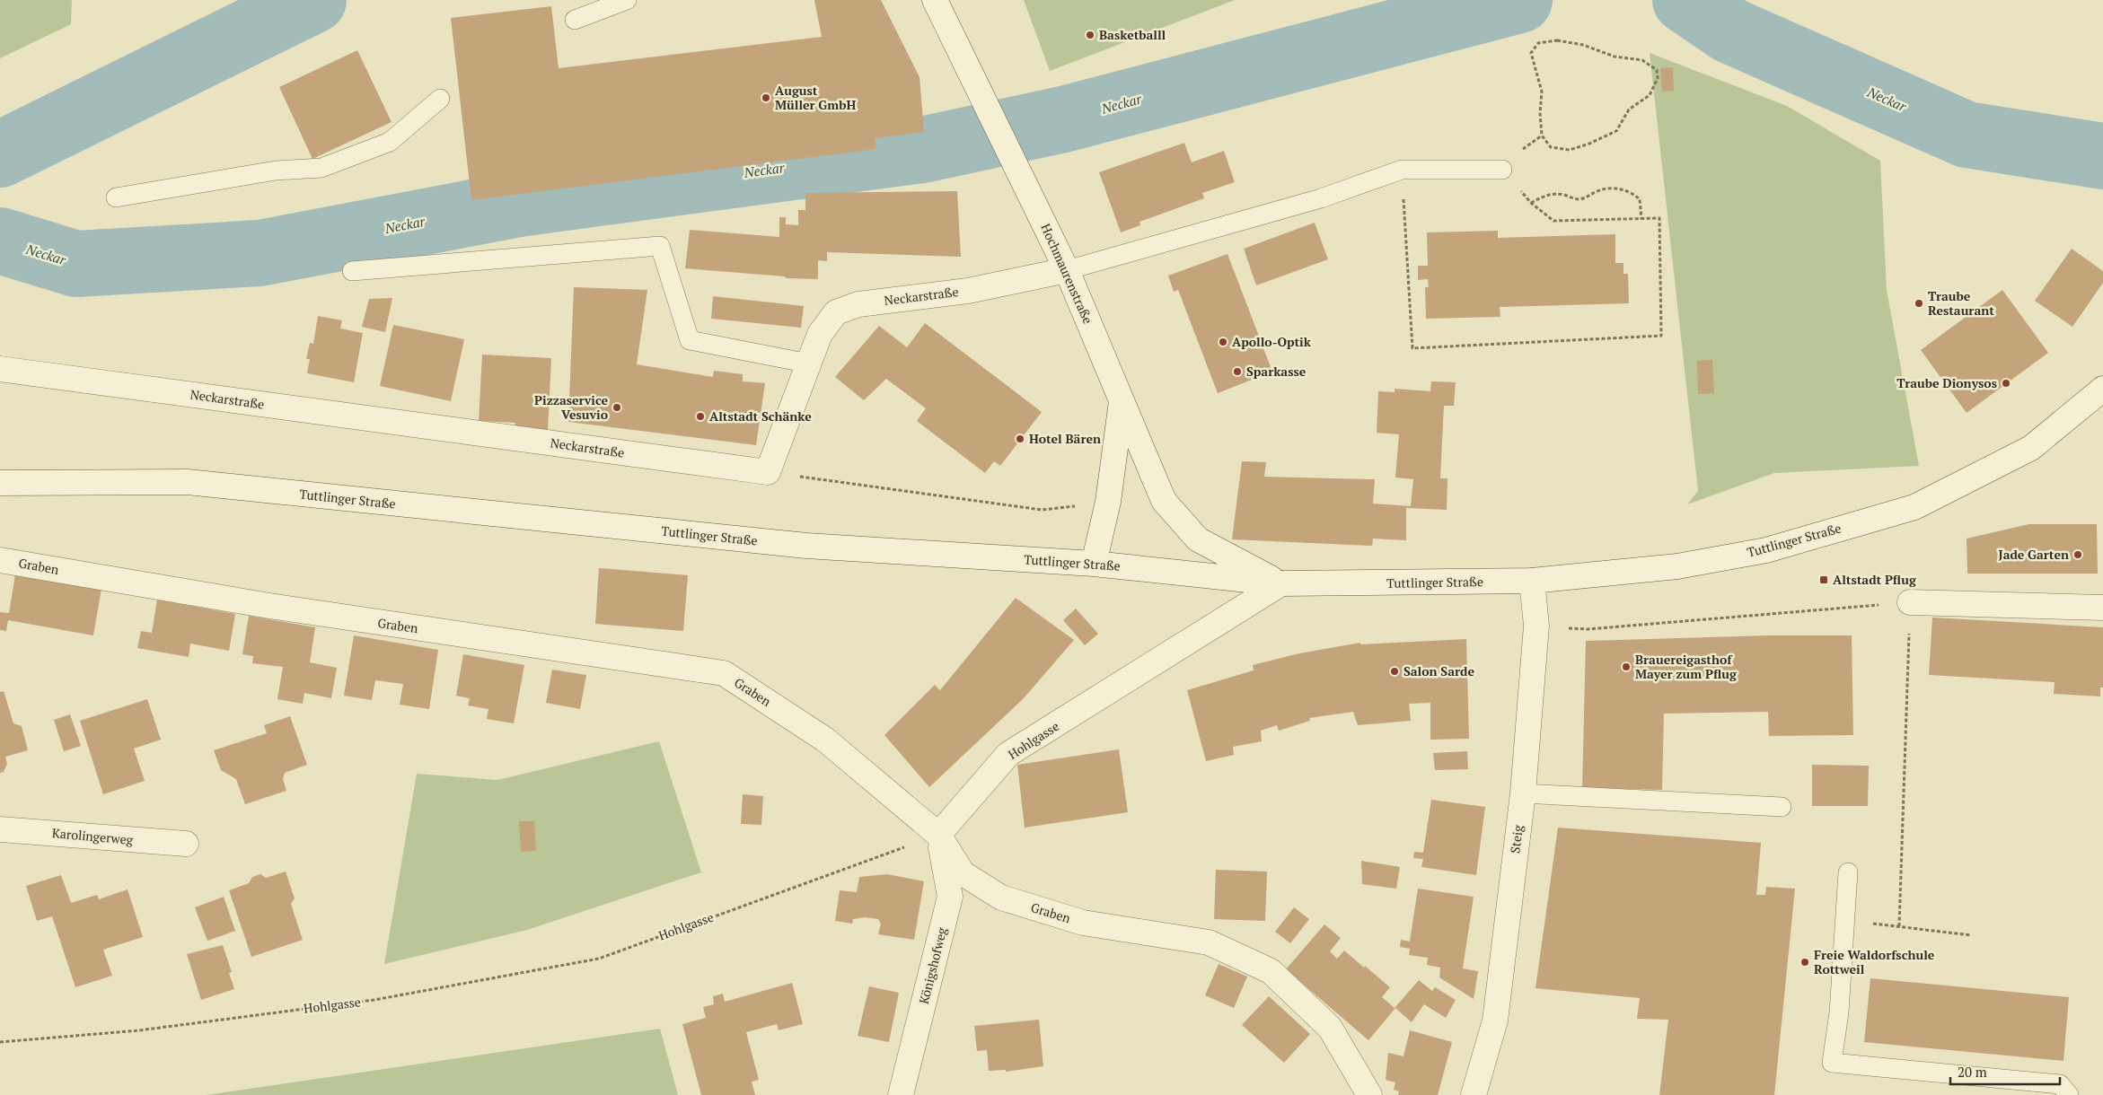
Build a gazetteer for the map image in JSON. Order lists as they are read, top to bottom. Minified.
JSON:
{"streets":{"street":["Hochmaurenstraße","Neckarstraße","Tuttlinger Straße","Graben","Hohlgasse","Karolingerweg","Steig","Königshofweg"]},"crossings":[["Hochmaurenstraße","Neckarstraße"],["Hochmaurenstraße","Tuttlinger Straße"],["Hochmaurenstraße","Hohlgasse"],["Tuttlinger Straße","Hohlgasse"],["Tuttlinger Straße","Steig"],["Graben","Hohlgasse"],["Graben","Königshofweg"],["Hohlgasse","Königshofweg"]],"water":["Neckar"],"places":{"other":["Basketballl","August Müller GmbH","Traube Restaurant","Apollo-Optik","Sparkasse","Traube Dionysos","Pizzaservice Vesuvio","Altstadt Schänke","Hotel Bären","Jade Garten","Brauereigasthof Mayer zum Pflug","Salon Sarde","Freie Waldorfschule Rottweil"],"transit":["Altstadt Pflug"]},"scale_bar":"20 m"}
